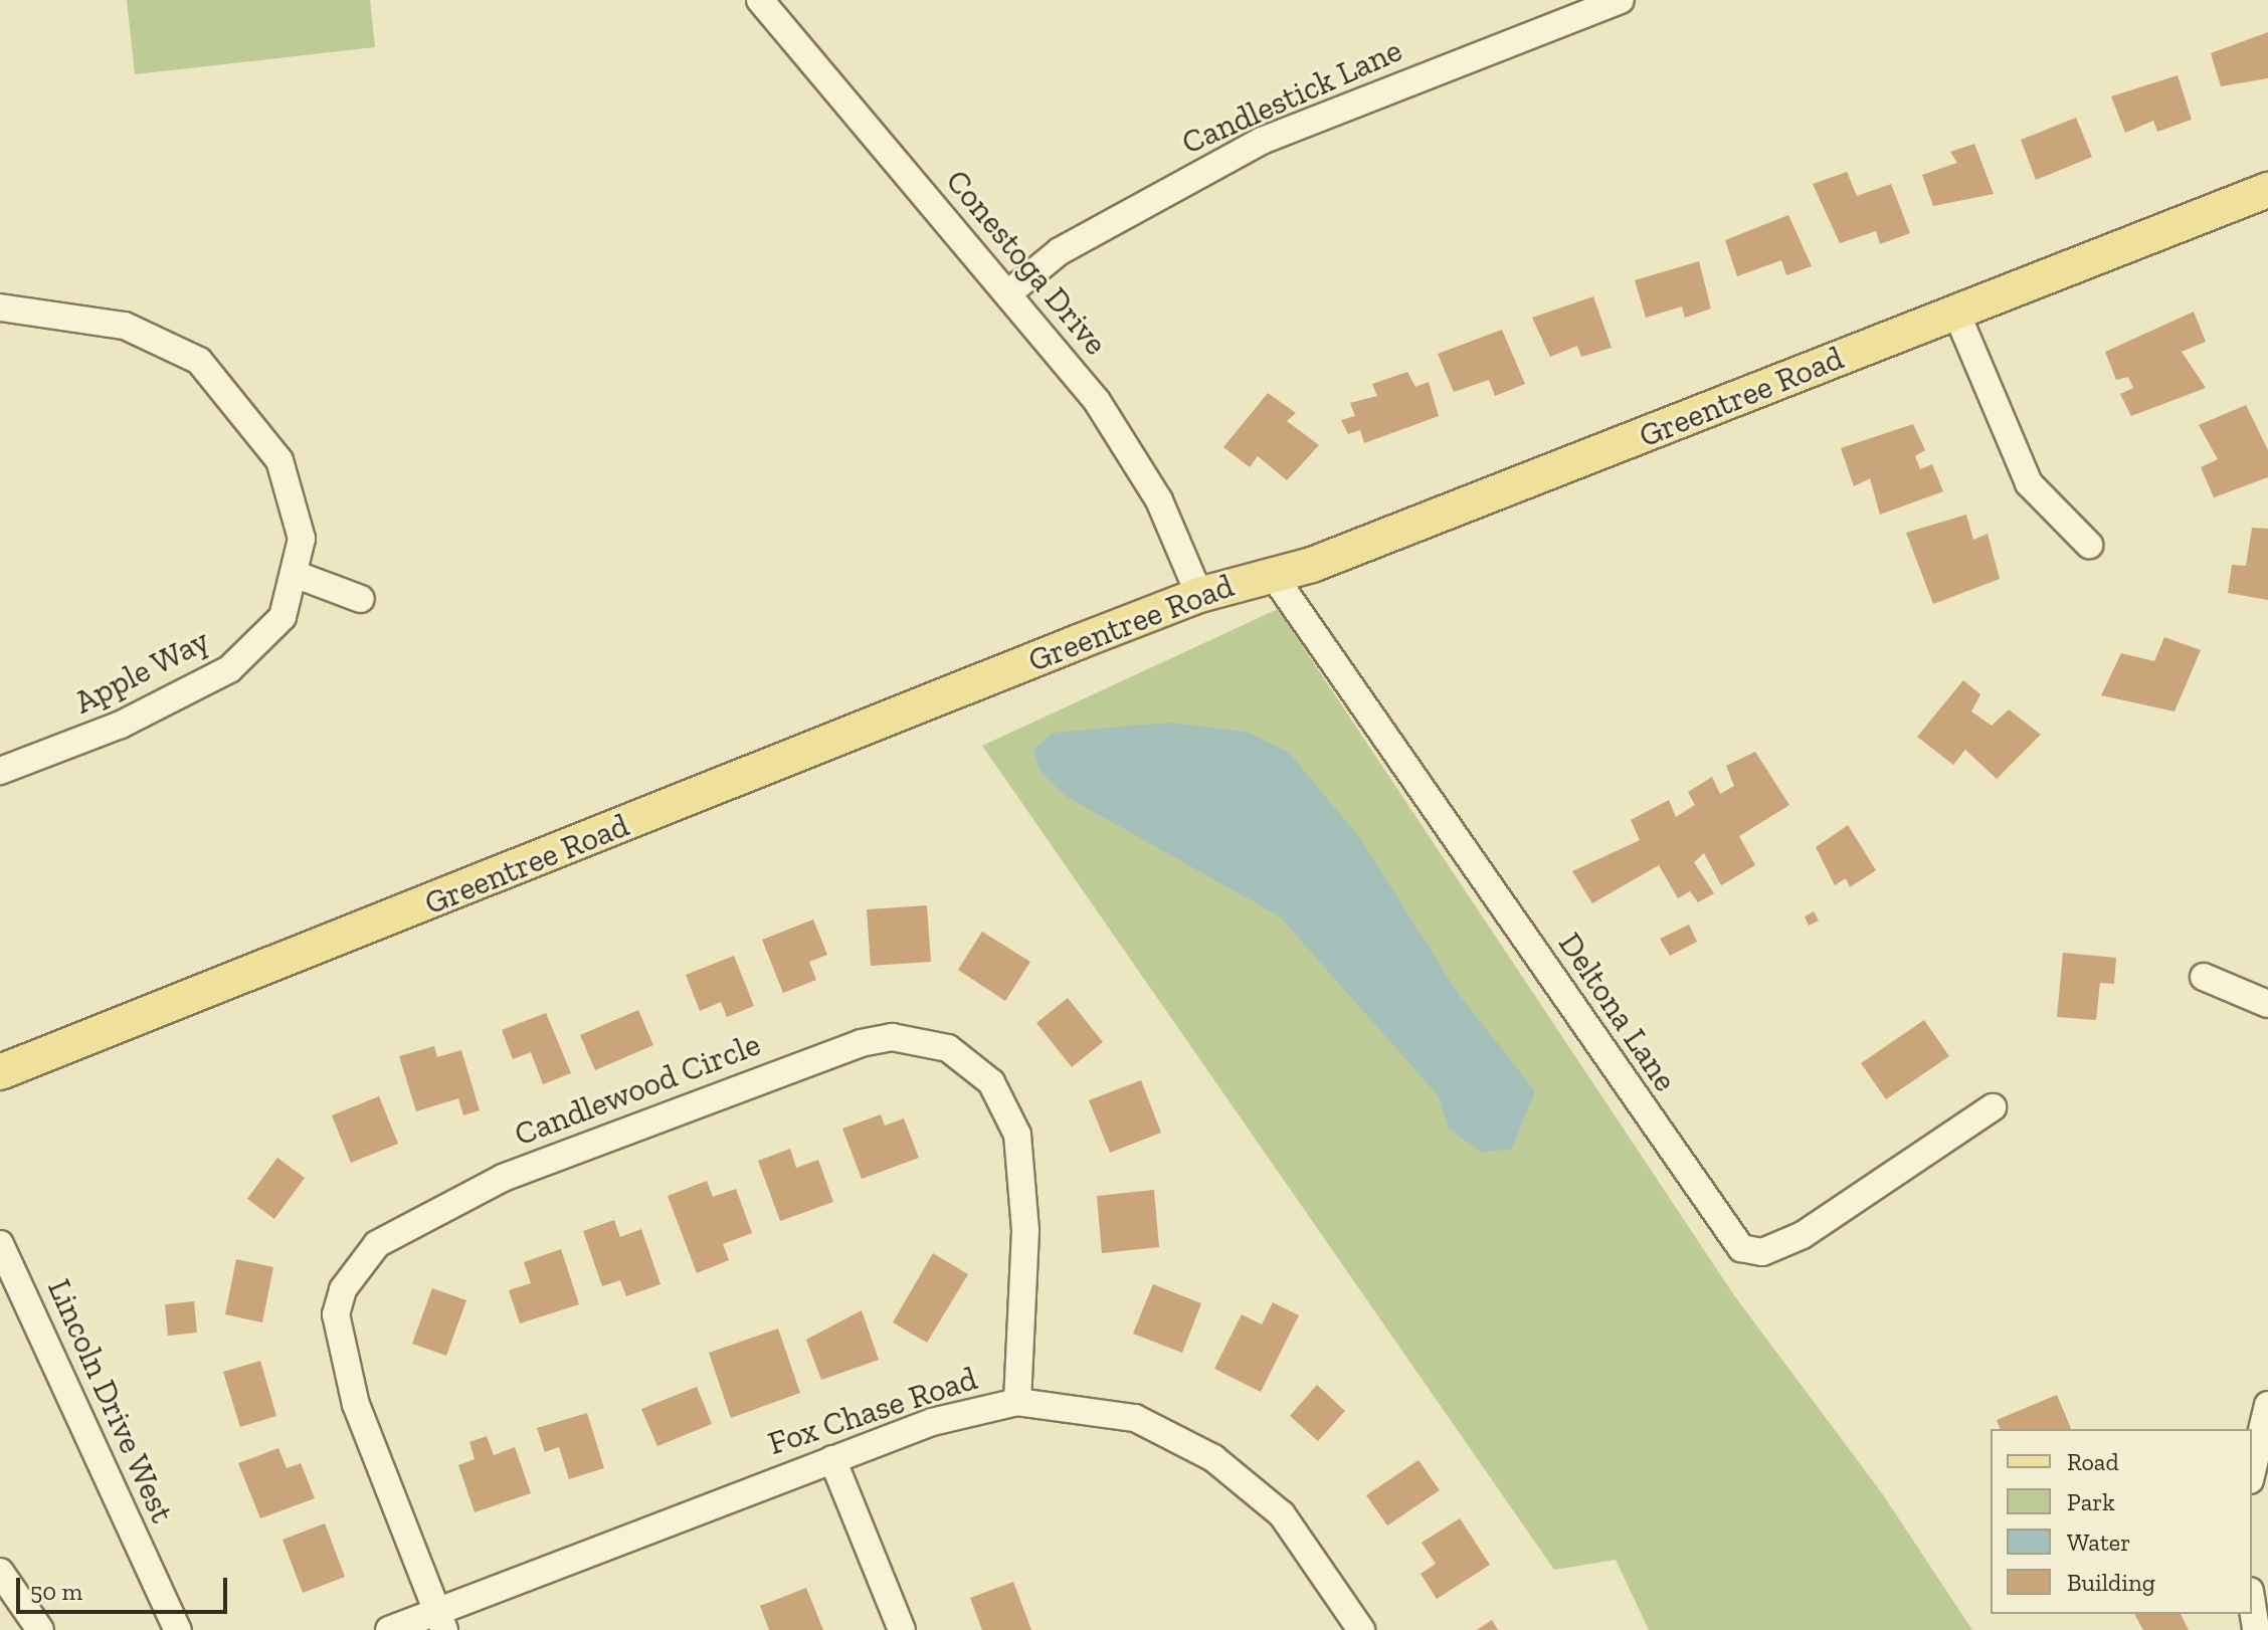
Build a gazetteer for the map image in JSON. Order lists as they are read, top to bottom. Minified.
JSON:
{"streets":{"main road":["Greentree Road"],"street":["Candlestick Lane","Conestoga Drive","Apple Way","Deltona Lane","Candlewood Circle","Lincoln Drive West","Fox Chase Road"]},"crossings":[["Candlestick Lane","Conestoga Drive"],["Conestoga Drive","Greentree Road"],["Greentree Road","Deltona Lane"],["Candlewood Circle","Fox Chase Road"]],"legend":["Road","Park","Water","Building"],"scale_bar":"50 m"}
